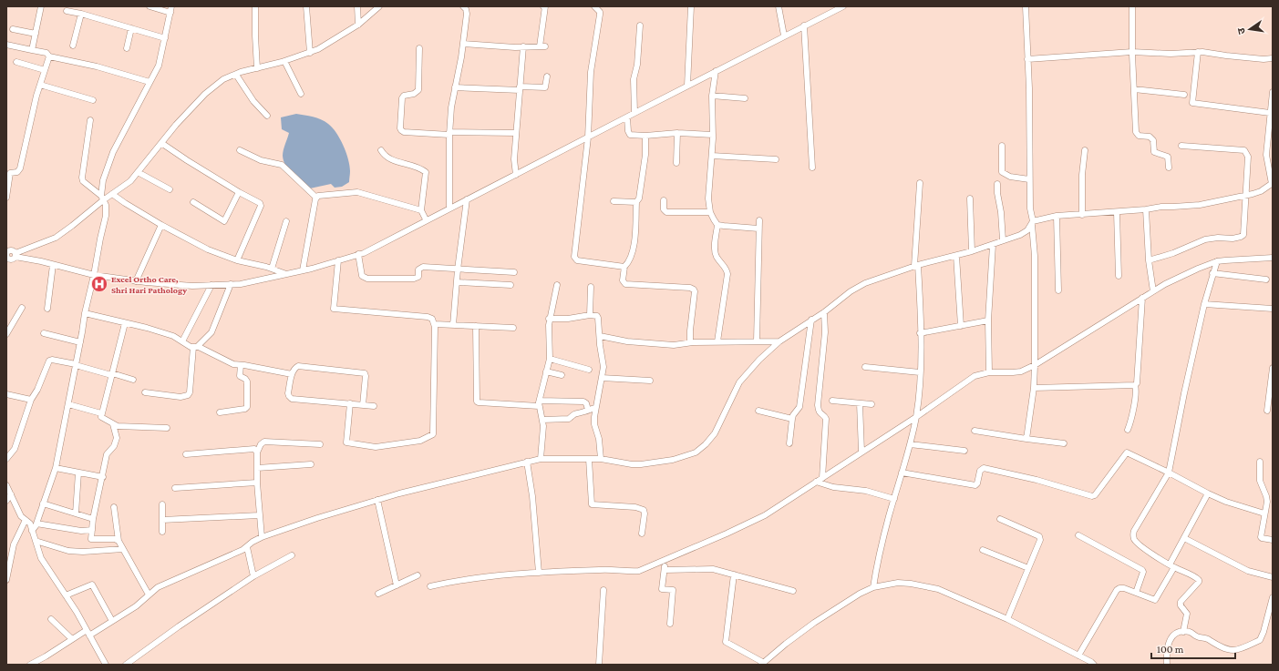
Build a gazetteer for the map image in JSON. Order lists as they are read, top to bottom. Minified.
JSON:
{"places":{"hospital":["Excel Ortho Care, Shri Hari Pathology"]},"scale_bar":"100 m","north":"left"}
